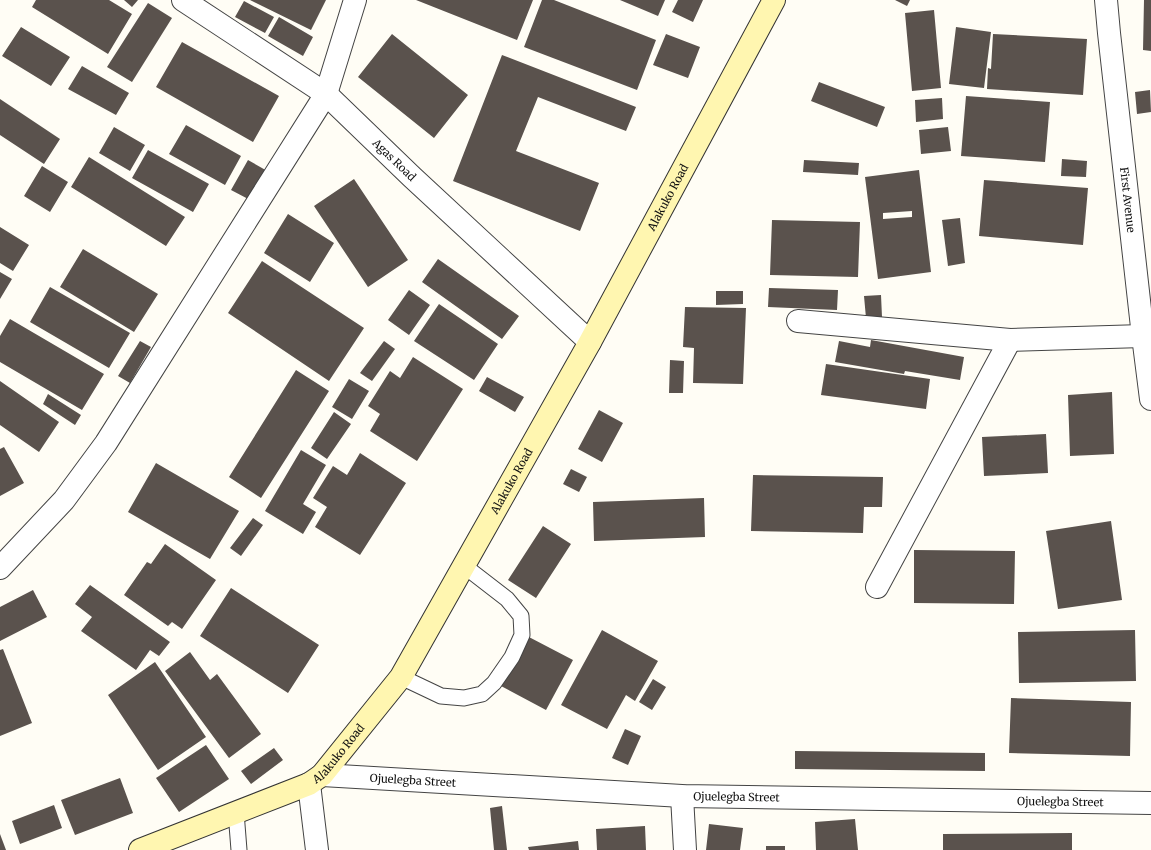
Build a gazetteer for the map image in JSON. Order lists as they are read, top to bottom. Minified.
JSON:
{"streets":{"main road":["Alakuko Road"],"street":["Agas Road","First Avenue","Ojuelegba Street"]},"crossings":[["Agas Road","Alakuko Road"],["Alakuko Road","Ojuelegba Street"]]}
